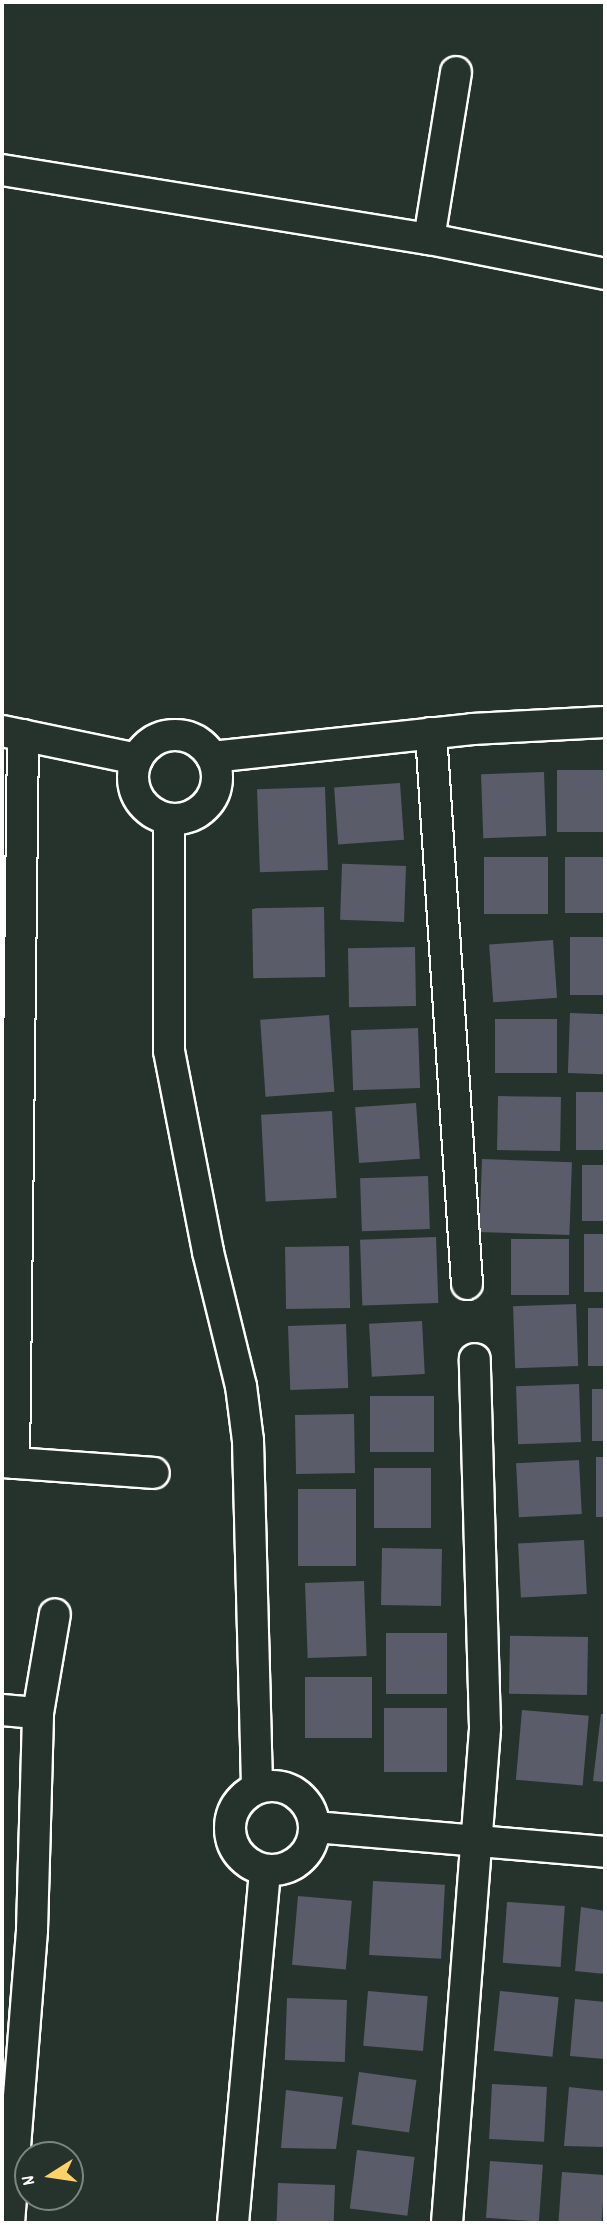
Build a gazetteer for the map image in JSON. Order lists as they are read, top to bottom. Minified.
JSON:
{"north":"left"}
